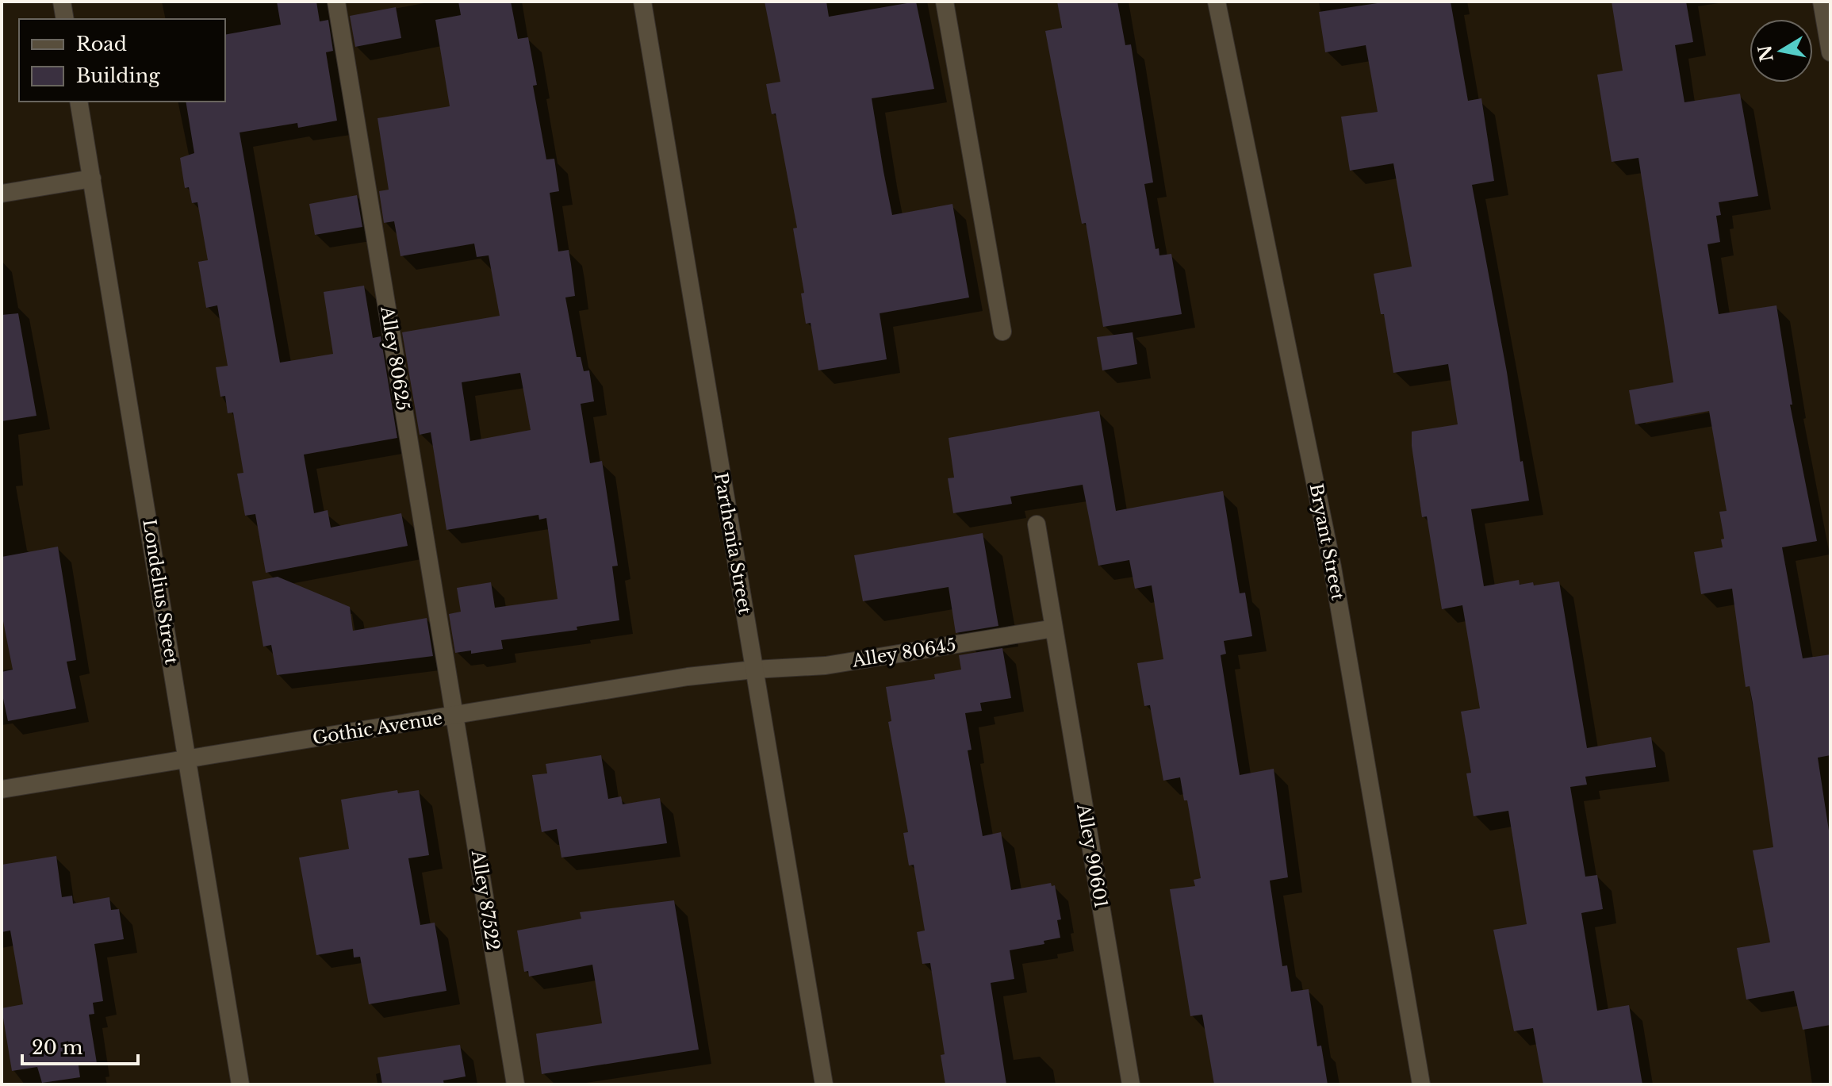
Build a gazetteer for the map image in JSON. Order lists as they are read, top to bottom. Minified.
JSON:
{"streets":{"street":["Alley 80625","Bryant Street","Parthenia Street","Londelius Street","Alley 80645","Gothic Avenue","Alley 90601","Alley 87522"]},"crossings":[["Alley 80625","Gothic Avenue"],["Alley 80625","Alley 87522"],["Parthenia Street","Alley 80645"],["Parthenia Street","Gothic Avenue"],["Londelius Street","Gothic Avenue"],["Alley 80645","Gothic Avenue"],["Alley 80645","Alley 90601"],["Gothic Avenue","Alley 87522"]],"legend":["Road","Building"],"scale_bar":"20 m","north":"left"}
